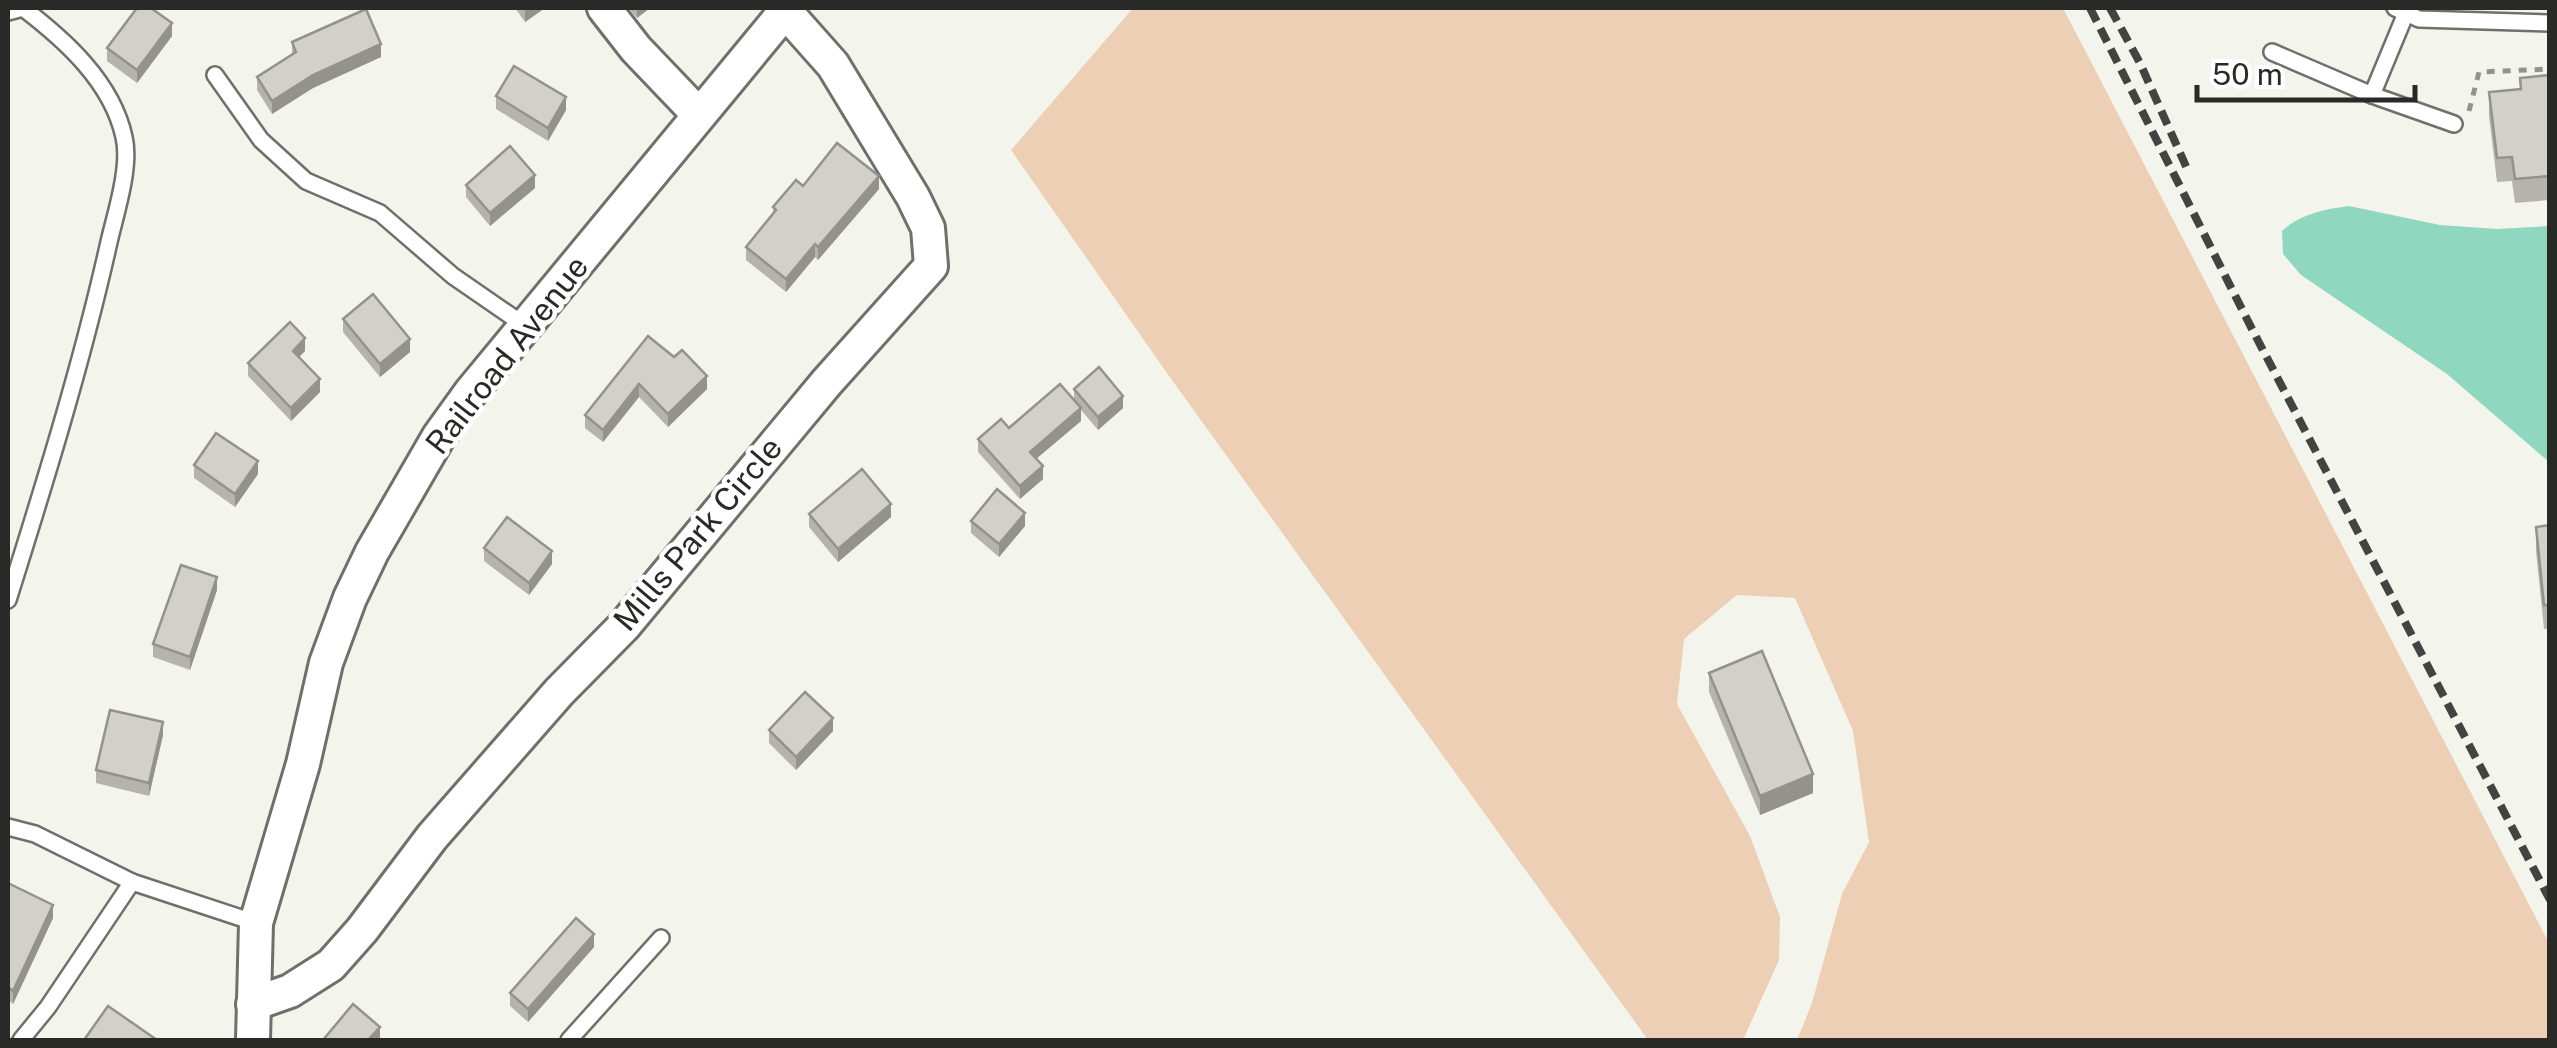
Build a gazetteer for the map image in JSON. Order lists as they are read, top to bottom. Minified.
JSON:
{"streets":{"street":["Railroad Avenue","Mills Park Circle"]},"crossings":[["Railroad Avenue","Mills Park Circle"]],"scale_bar":"50 m"}
